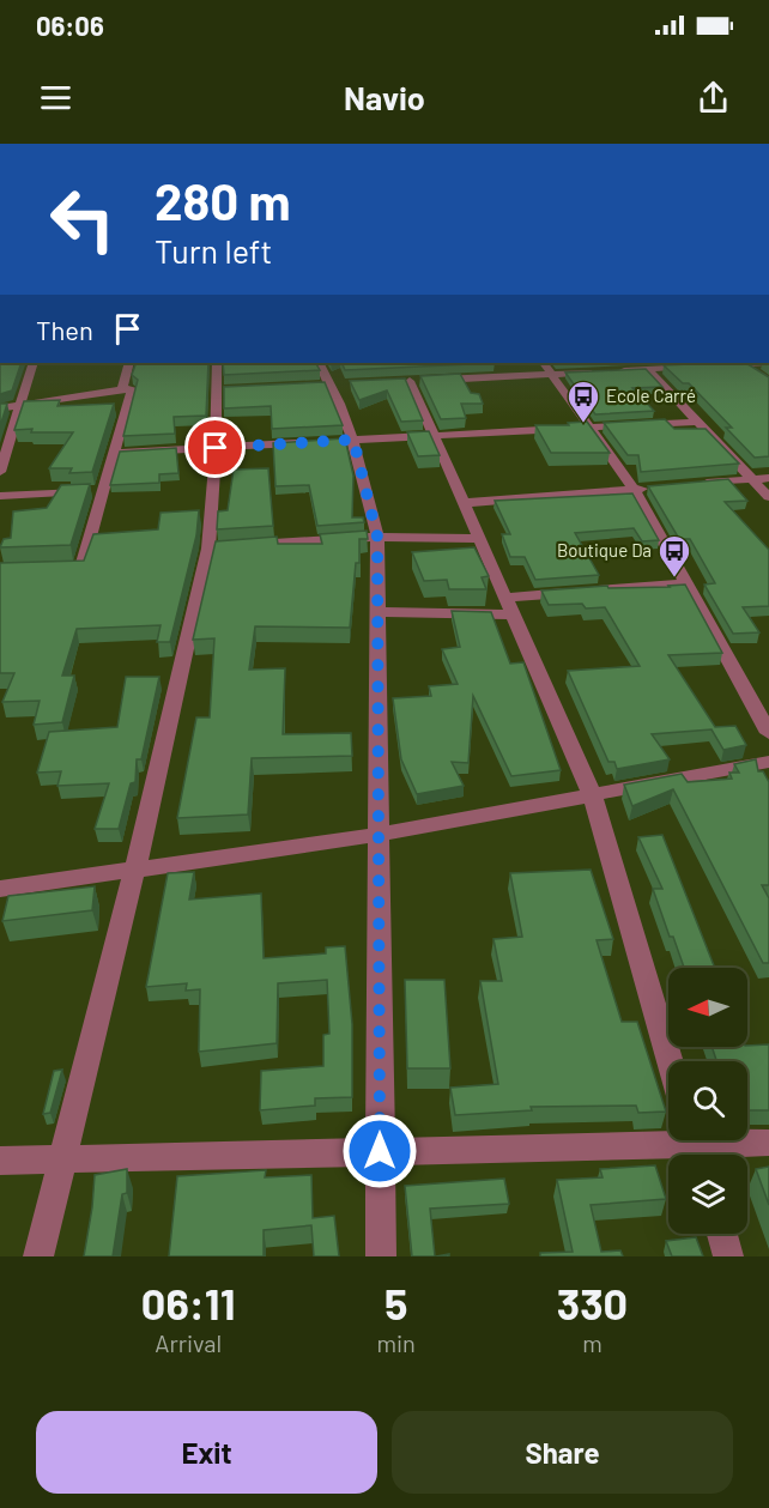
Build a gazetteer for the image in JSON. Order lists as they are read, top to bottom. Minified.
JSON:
{"places":{"bus stop":["Ecole Carré","Boutique Da"]},"north":"left","page":{"status":"06:06","header":"Navio","turn":["280 m","Turn left"],"then":"Then","eta":["06:11","Arrival","5","min","330","m"],"buttons":["Exit","Share"]}}
